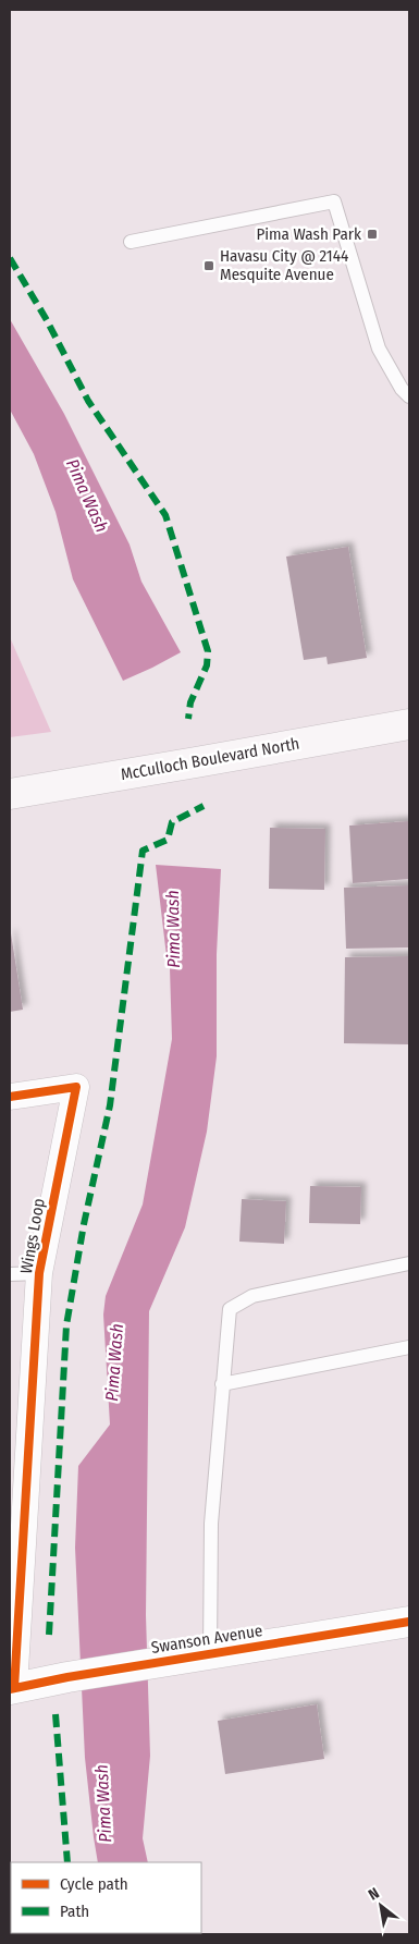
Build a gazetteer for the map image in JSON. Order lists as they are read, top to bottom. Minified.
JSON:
{"streets":{"main road":["McCulloch Boulevard North"],"street":["Wings Loop","Swanson Avenue"]},"crossings":[["Wings Loop","Swanson Avenue"]],"water":["Pima Wash"],"places":{"transit":["Pima Wash Park","Havasu City @ 2144 Mesquite Avenue"]},"legend":["Cycle path","Path"],"north":"top left"}
